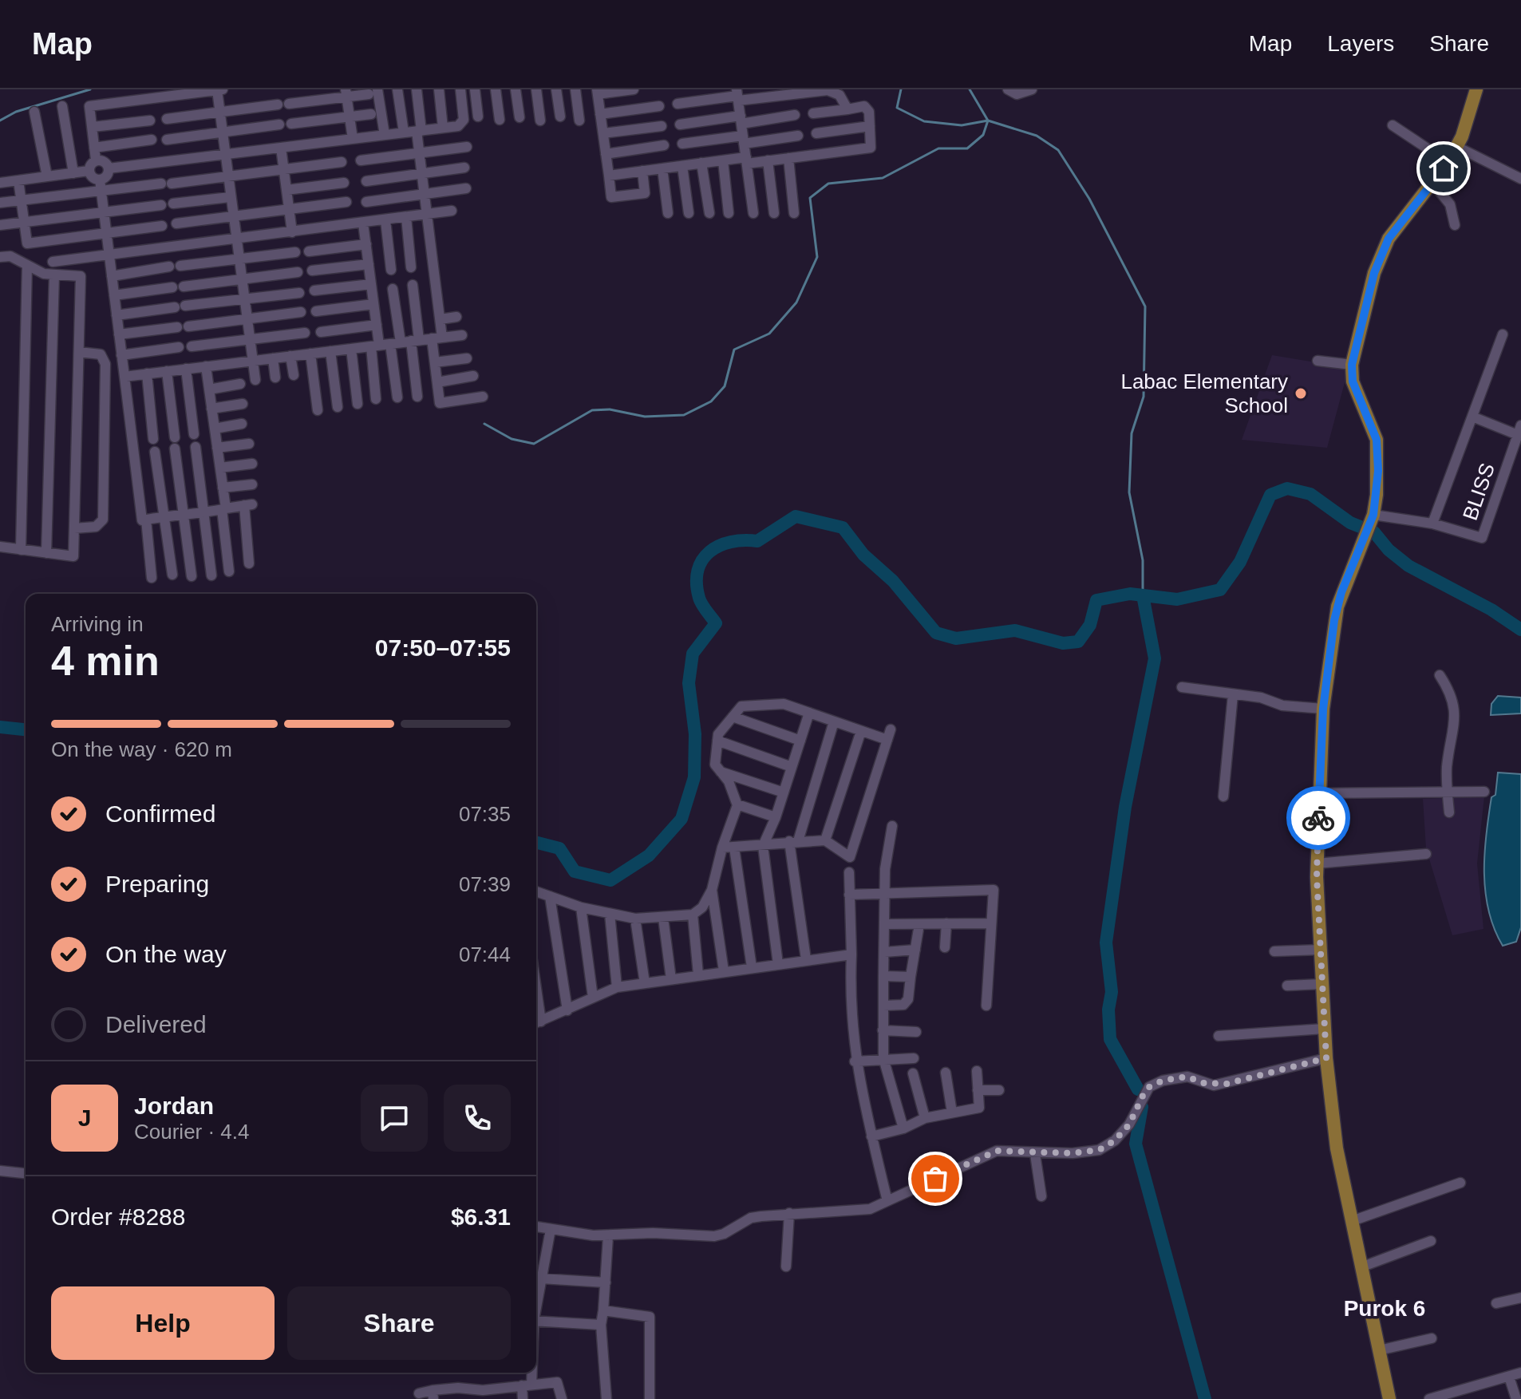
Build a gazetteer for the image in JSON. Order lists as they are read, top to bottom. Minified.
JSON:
{"streets":{"street":["BLISS"]},"districts":["Purok 6"],"places":["Labac Elementary School"],"page":{"header":"Map","nav":["Map","Layers","Share"],"heading":["4 min","Arriving in","07:50–07:55"],"panel":["Jordan","Courier · 4.4","Order #8288","$6.31"],"bar":"On the way · 620 m","list":[["Confirmed","07:35"],["Preparing","07:39"],["On the way","07:44"],"Delivered"],"round":"J","buttons":["Help","Share"]}}
